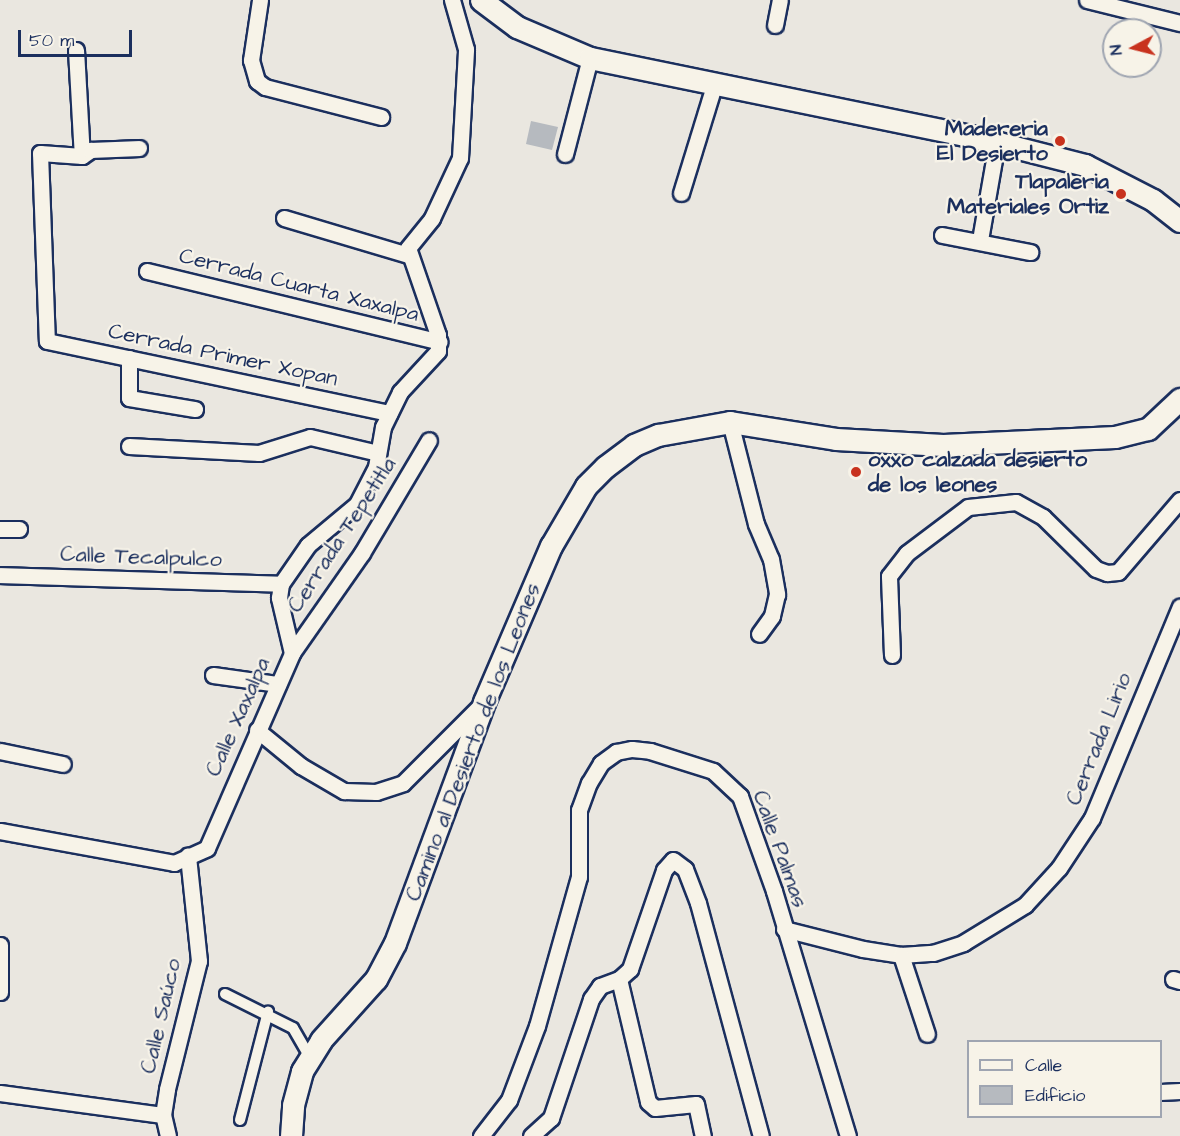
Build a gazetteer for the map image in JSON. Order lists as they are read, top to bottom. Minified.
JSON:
{"streets":{"main road":["Camino al Desierto de los Leones"],"street":["Cerrada Cuarta Xaxalpa","Cerrada Primer Xopan","Cerrada Tepetitla","Calle Tecalpulco","Calle Xaxalpa","Cerrada Lirio","Calle Palmas","Calle Saúco"]},"crossings":[["Cerrada Tepetitla","Calle Xaxalpa"],["Calle Tecalpulco","Calle Xaxalpa"],["Calle Xaxalpa","Calle Saúco"],["Cerrada Lirio","Calle Palmas"]],"places":["Madereria El Desierto","Tlapaleria Materiales Ortiz","oxxo calzada desierto de los leones"],"legend":["Calle","Edificio"],"scale_bar":"50 m","north":"left"}
